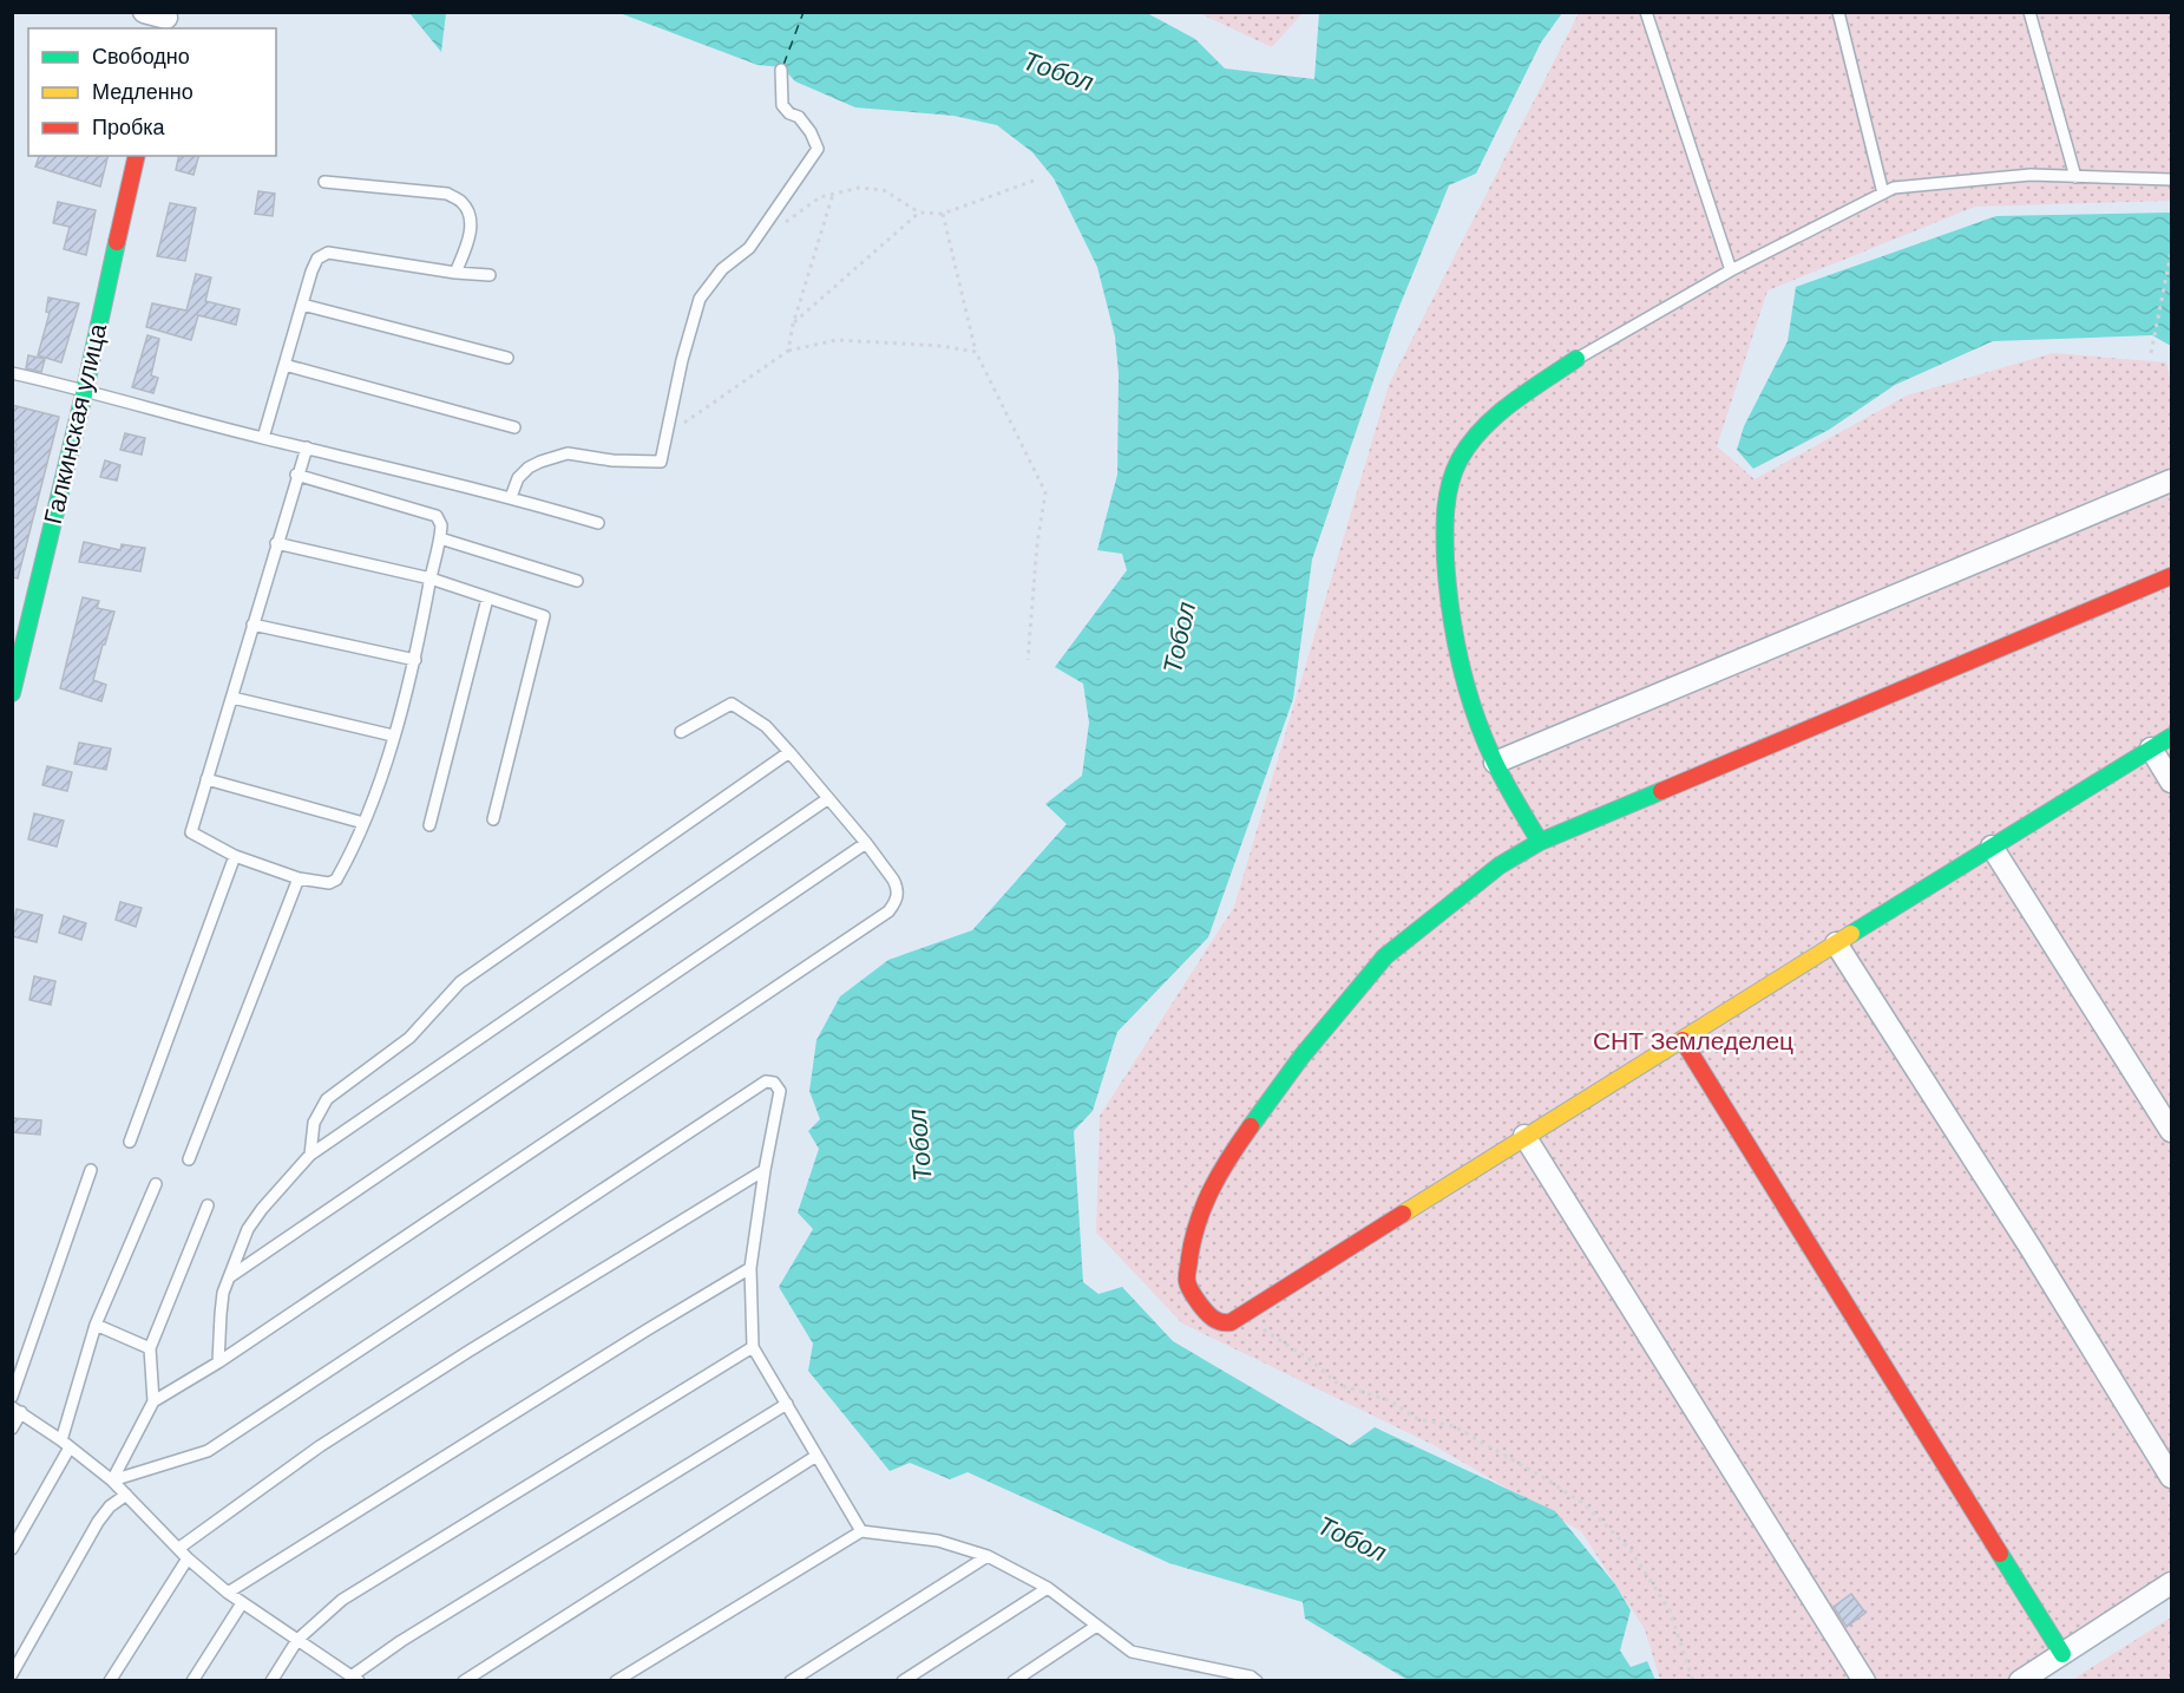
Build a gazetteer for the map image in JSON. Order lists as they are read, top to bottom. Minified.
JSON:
{"streets":{"street":["Галкинская улица"]},"water":["Тобол"],"parks":["СНТ Земледелец"],"legend":["Свободно","Медленно","Пробка"]}
